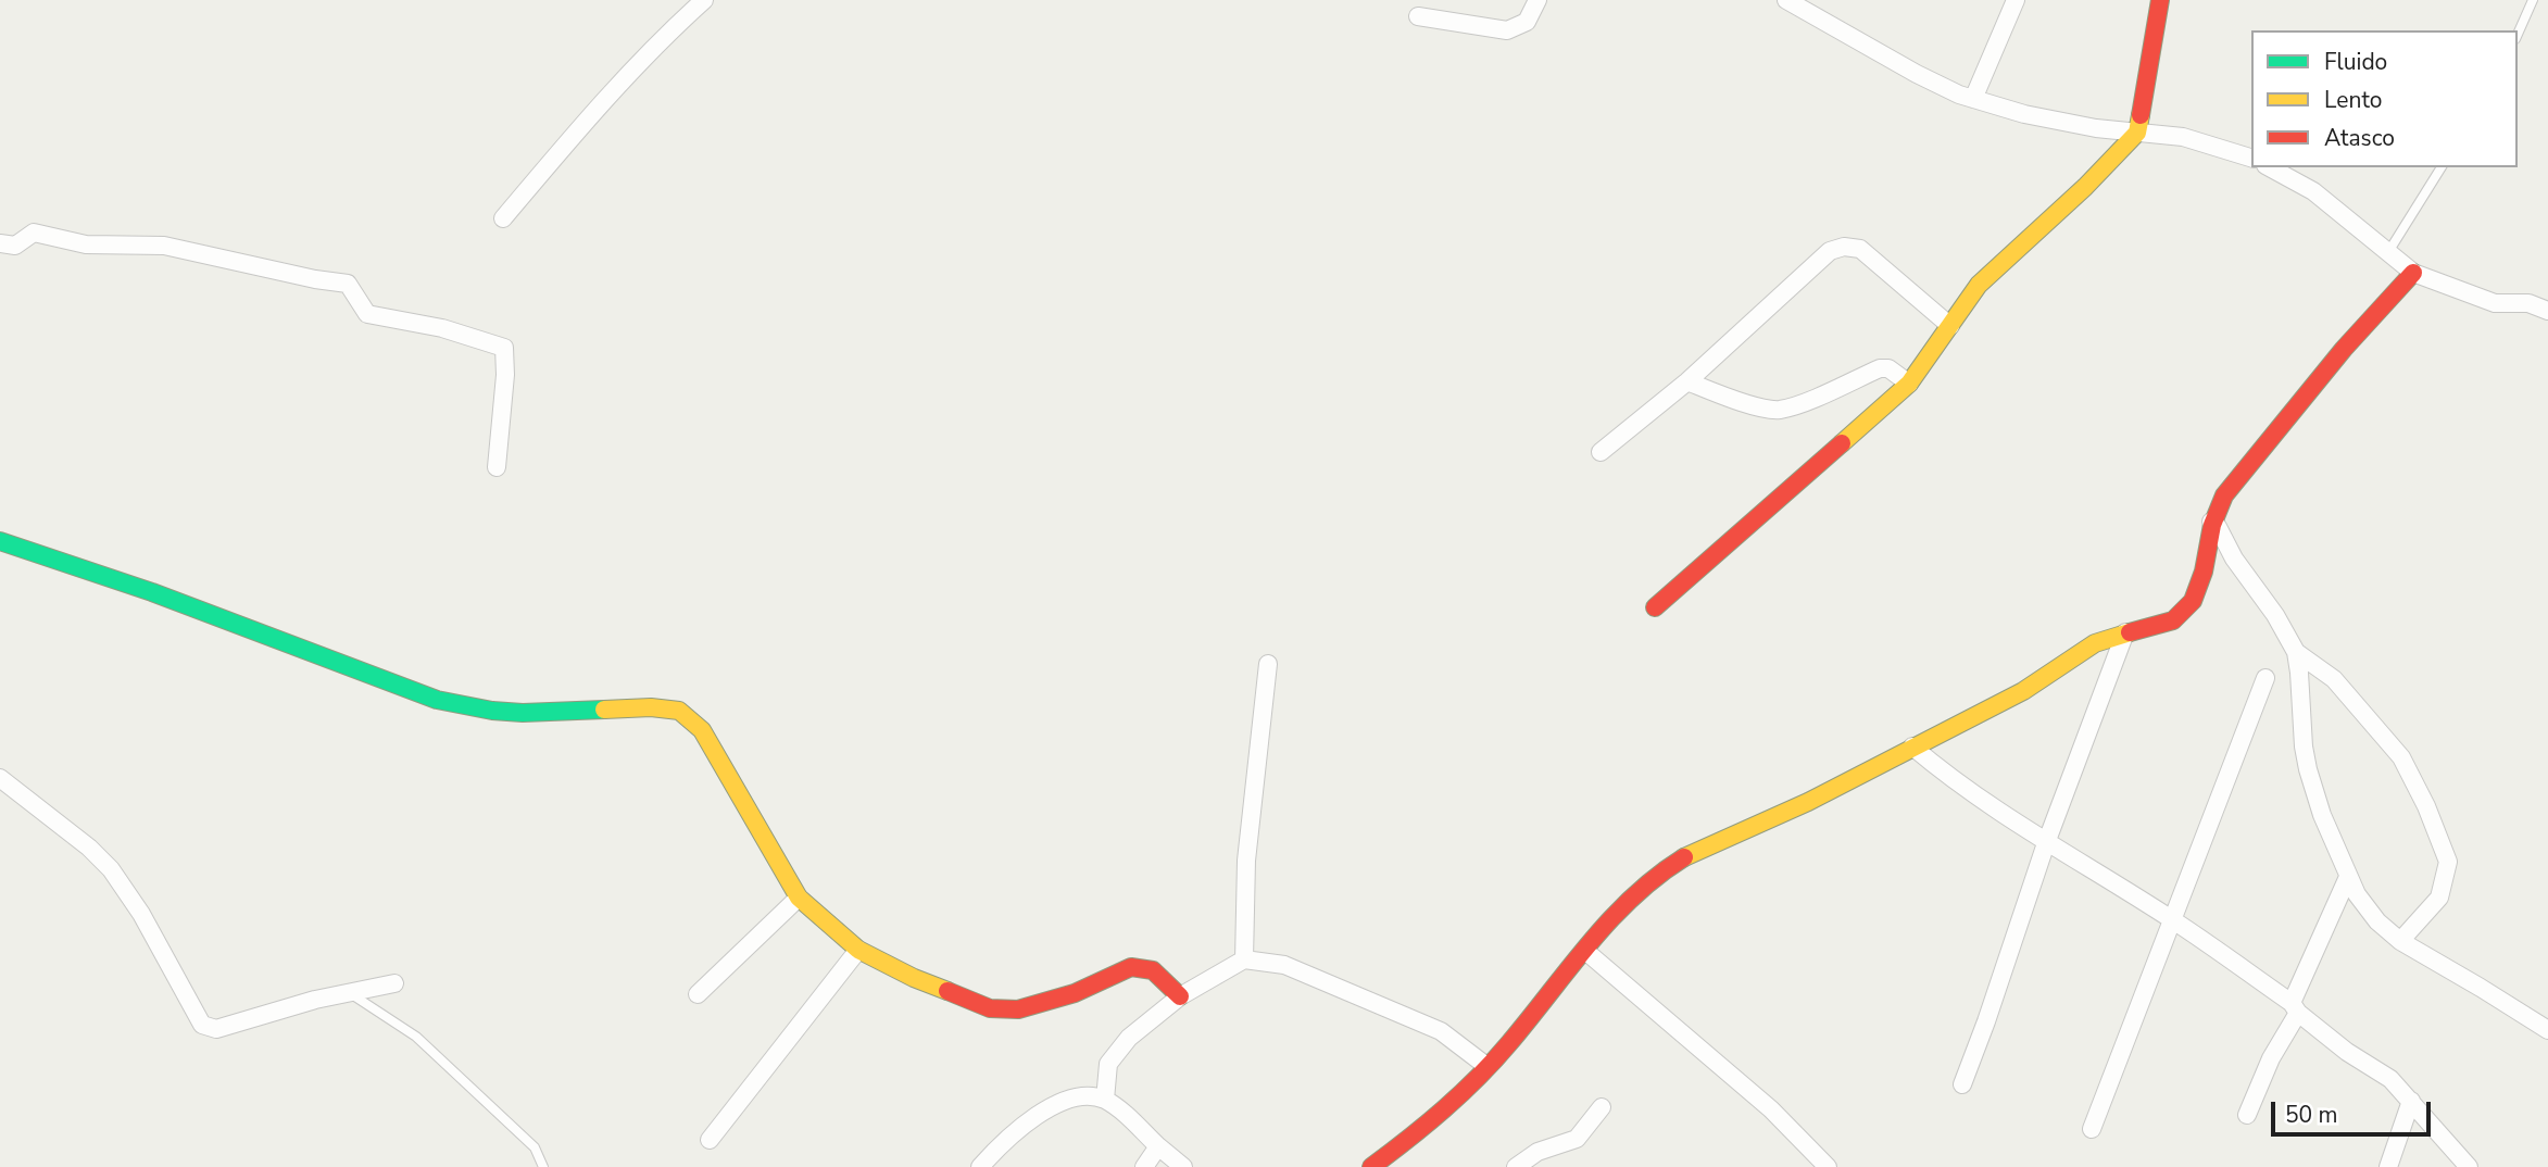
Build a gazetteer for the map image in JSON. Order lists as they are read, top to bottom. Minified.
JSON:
{"legend":["Fluido","Lento","Atasco"],"scale_bar":"50 m"}
